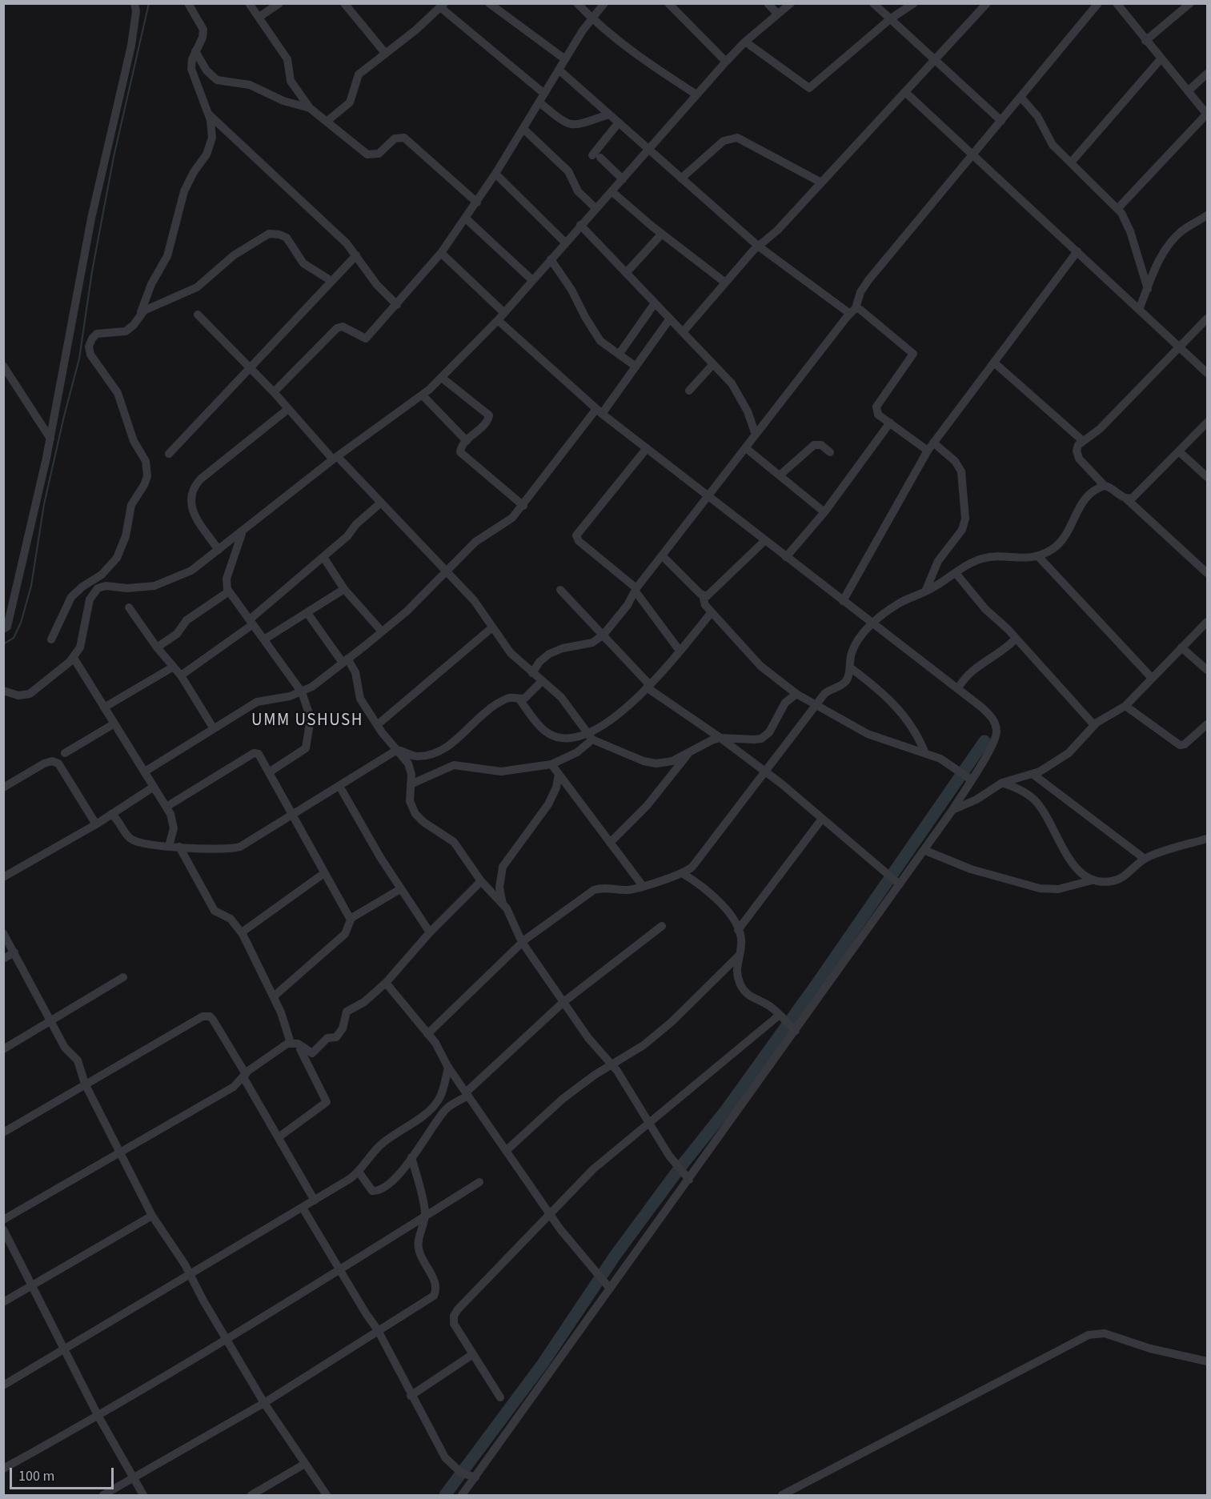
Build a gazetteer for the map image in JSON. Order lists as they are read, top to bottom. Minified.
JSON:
{"districts":["UMM USHUSH"],"scale_bar":"100 m"}
